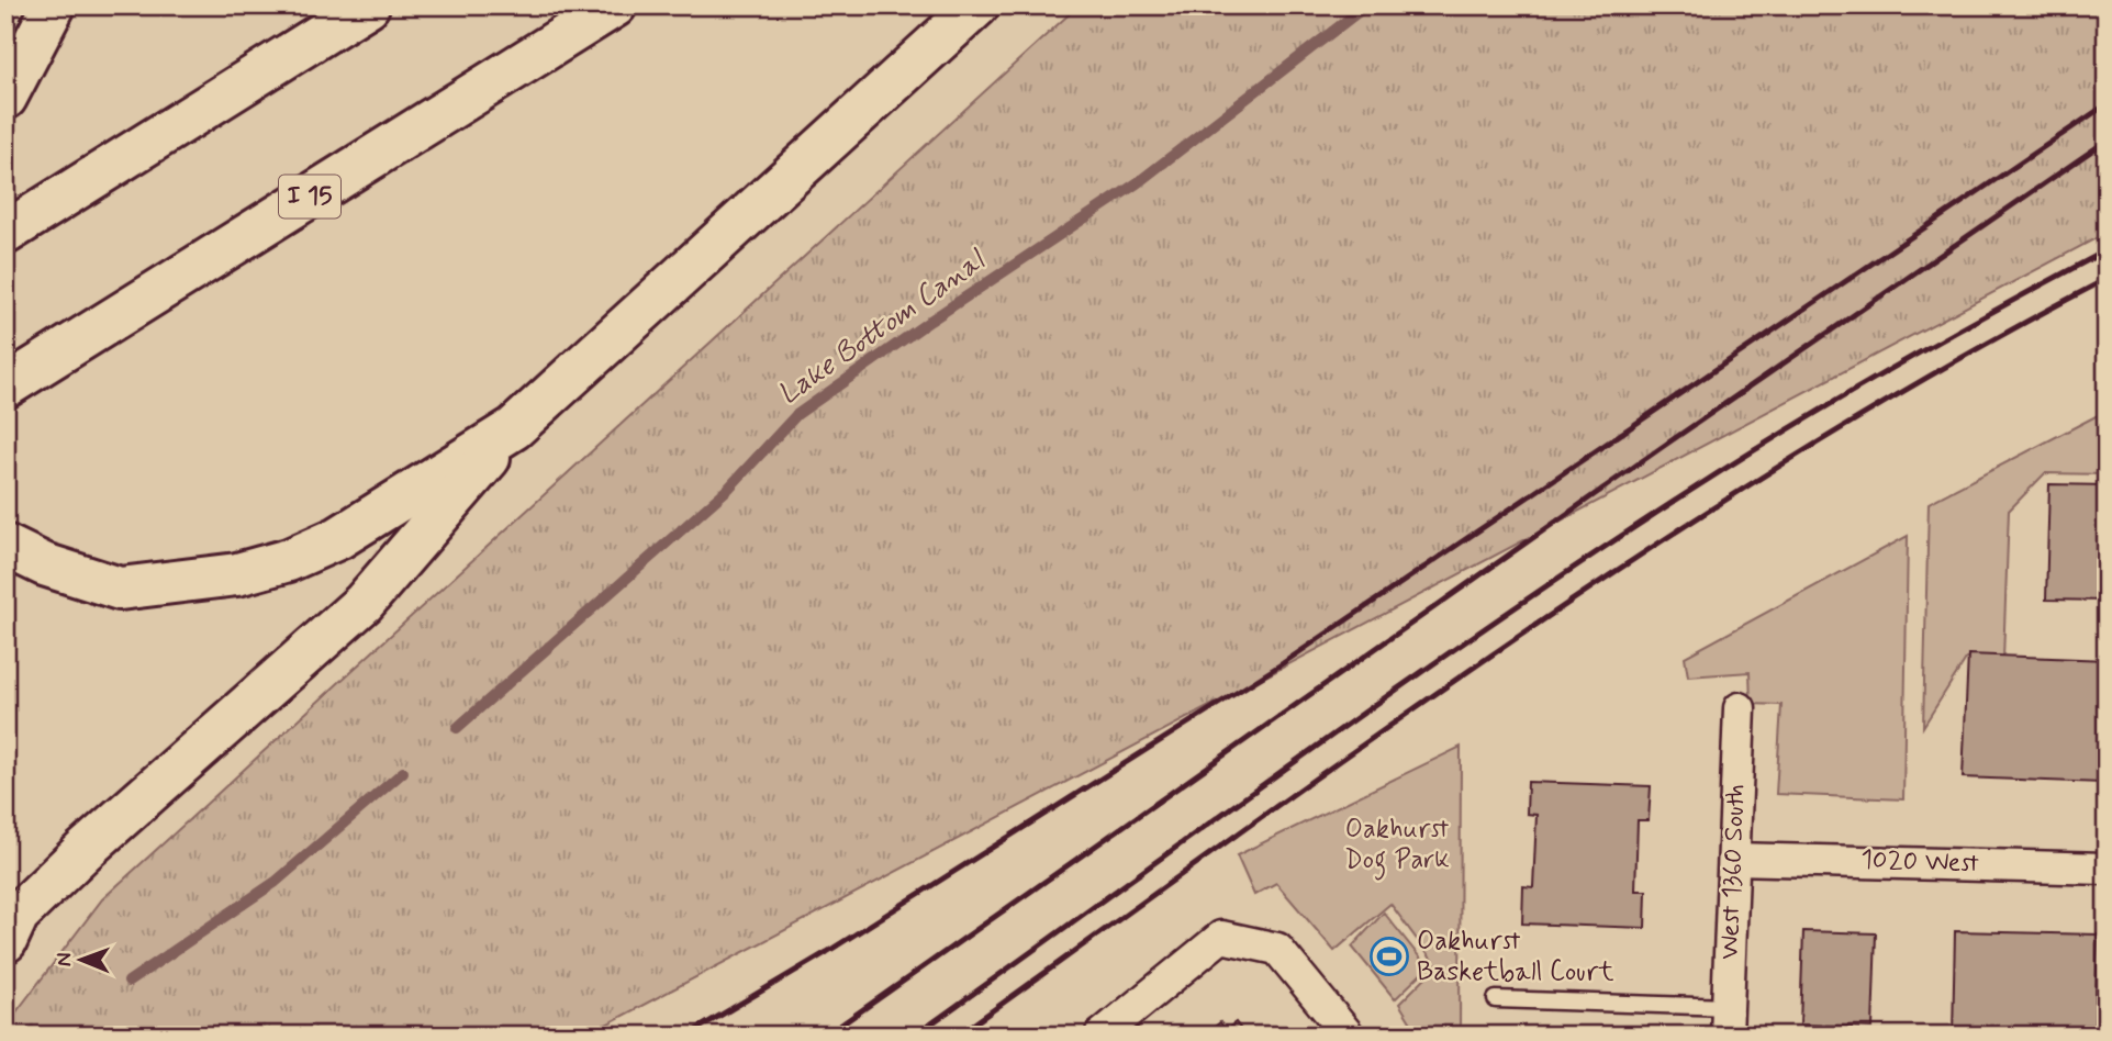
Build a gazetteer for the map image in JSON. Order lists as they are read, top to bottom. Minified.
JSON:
{"streets":{"highway":["I 15"],"street":["1020 West","West 1360 South"]},"crossings":[["1020 West","West 1360 South"]],"water":["Lake Bottom Canal"],"parks":["Oakhurst Dog Park"],"places":{"sports":["Oakhurst Basketball Court"]},"north":"left"}
